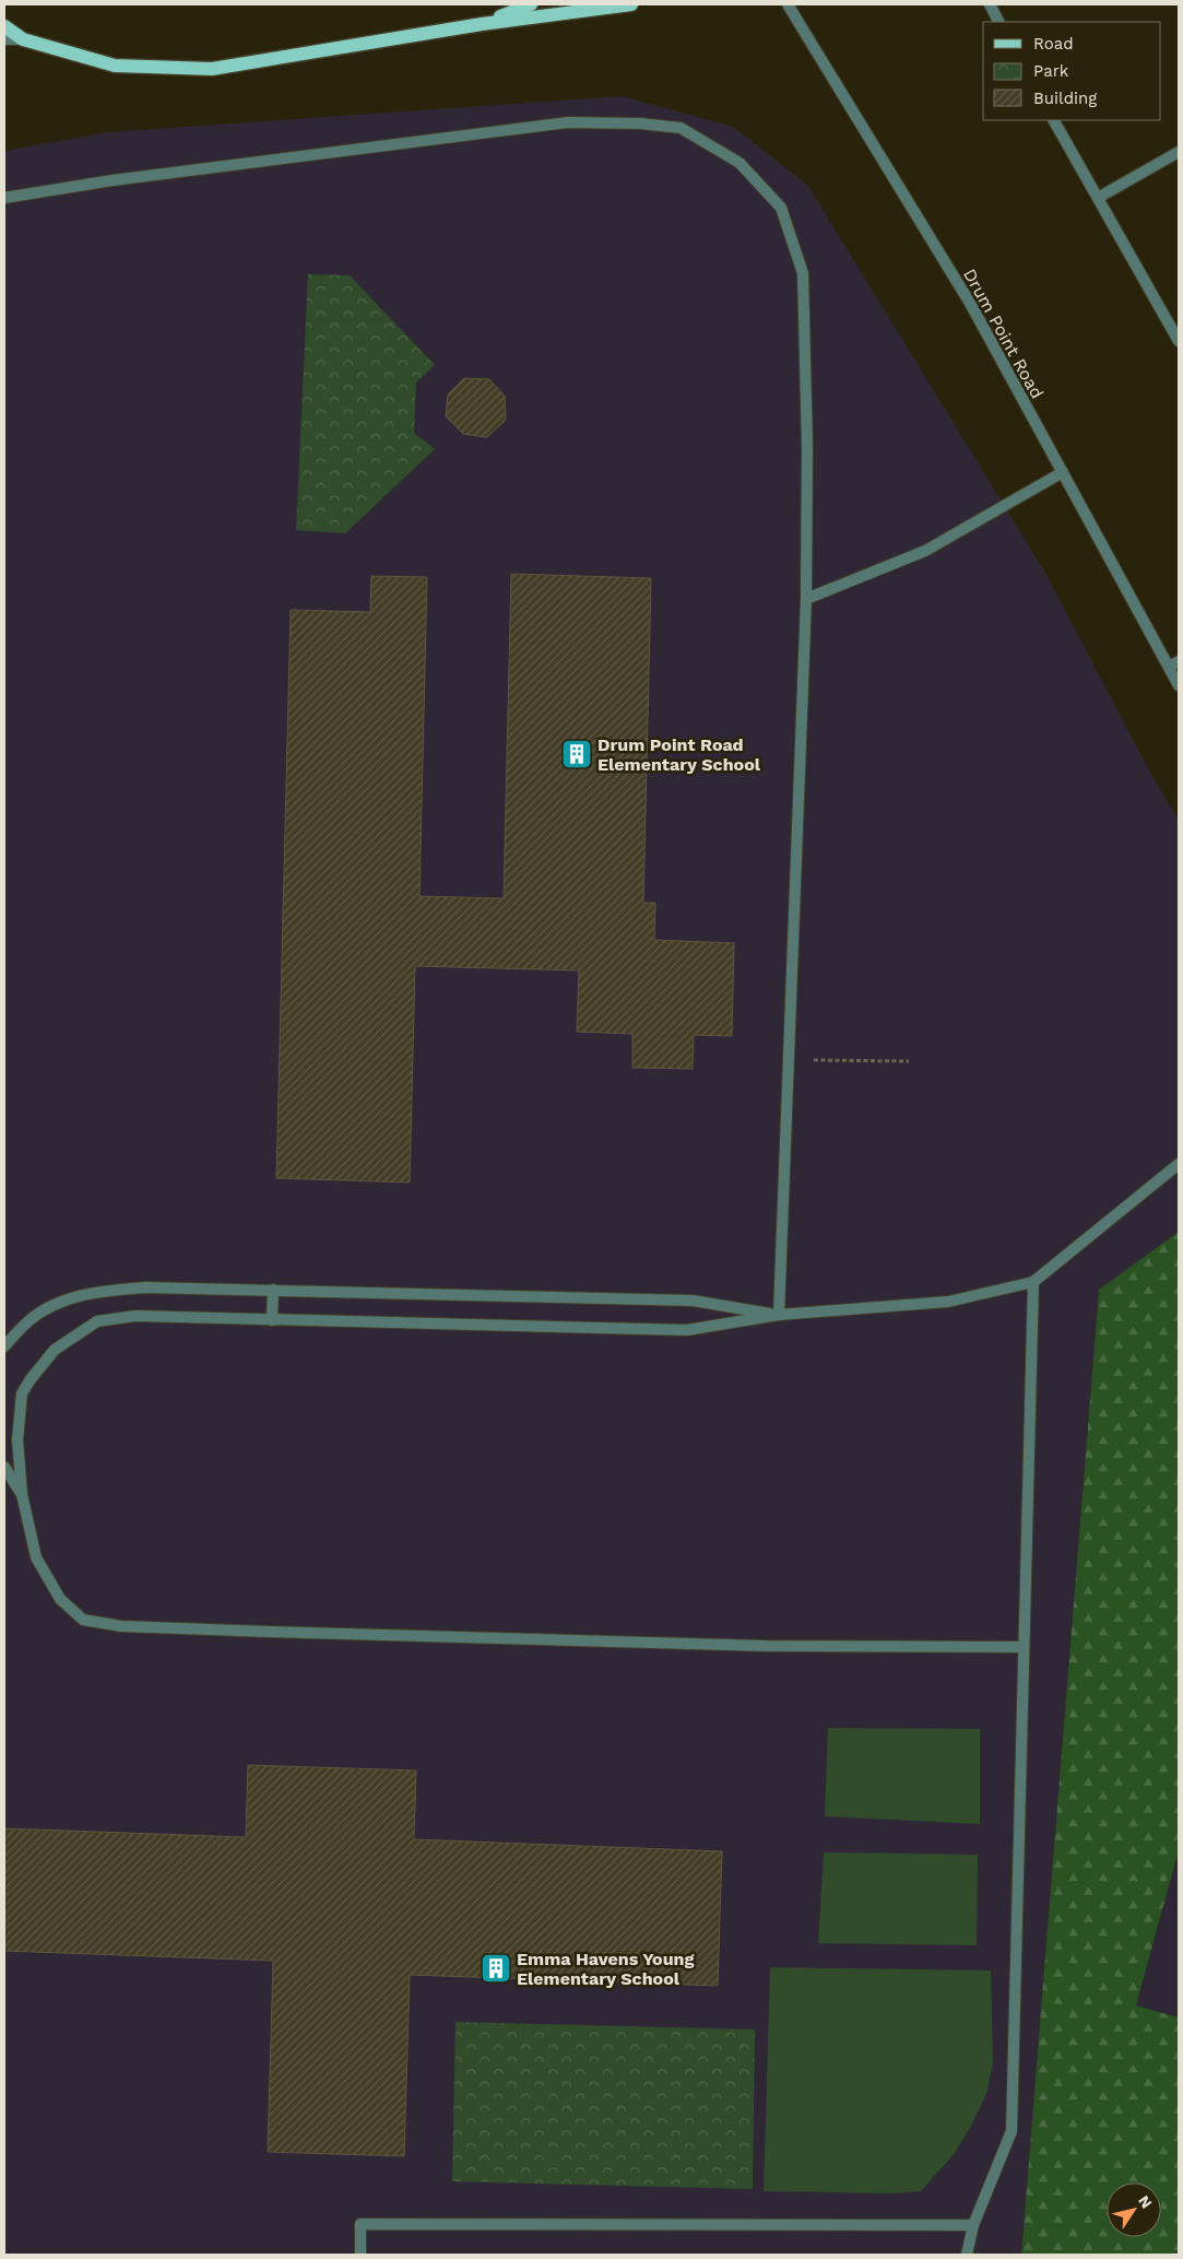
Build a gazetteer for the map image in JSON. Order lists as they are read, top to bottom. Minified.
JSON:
{"streets":{"street":["Drum Point Road"]},"places":{"building":["Drum Point Road Elementary School","Emma Havens Young Elementary School"]},"legend":["Road","Park","Building"],"north":"top right"}
